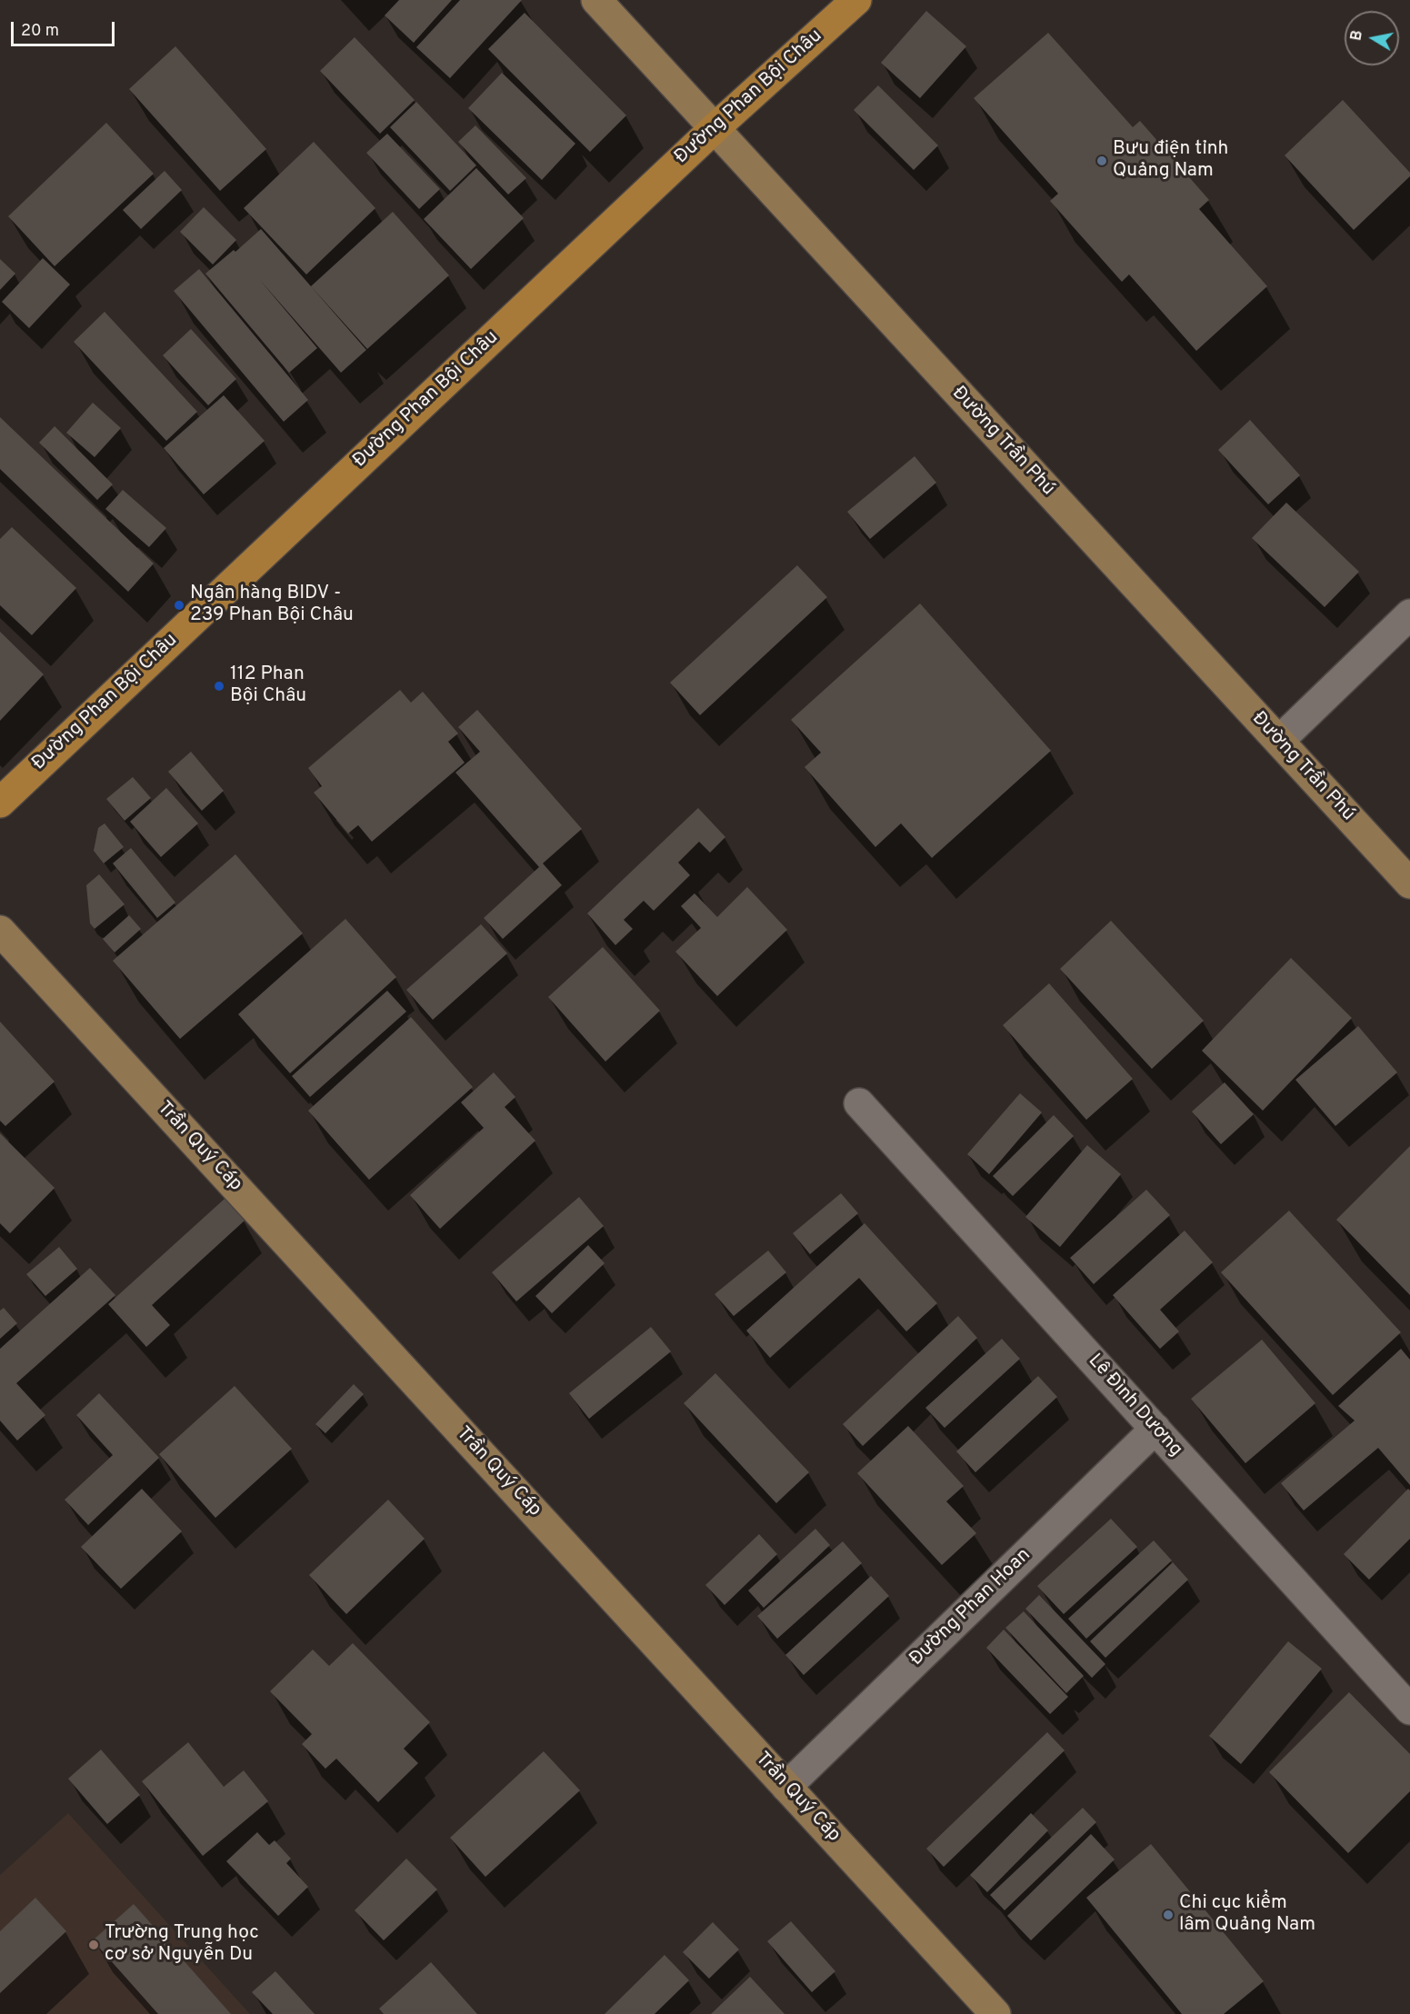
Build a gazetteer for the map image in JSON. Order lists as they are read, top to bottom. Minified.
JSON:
{"streets":{"main road":["Đường Phan Bội Châu"],"street":["Đường Trần Phú","Trần Quý Cáp","Lê Đình Dương","Đường Phan Hoan"]},"crossings":[["Đường Phan Bội Châu","Đường Trần Phú"],["Trần Quý Cáp","Đường Phan Hoan"],["Lê Đình Dương","Đường Phan Hoan"]],"places":["Bưu điện tỉnh Quảng Nam","Ngân hàng BIDV - 239 Phan Bội Châu","112 Phan Bội Châu","Chi cục kiểm lâm Quảng Nam","Trường Trung học cơ sở Nguyễn Du"],"scale_bar":"20 m","north":"left"}
